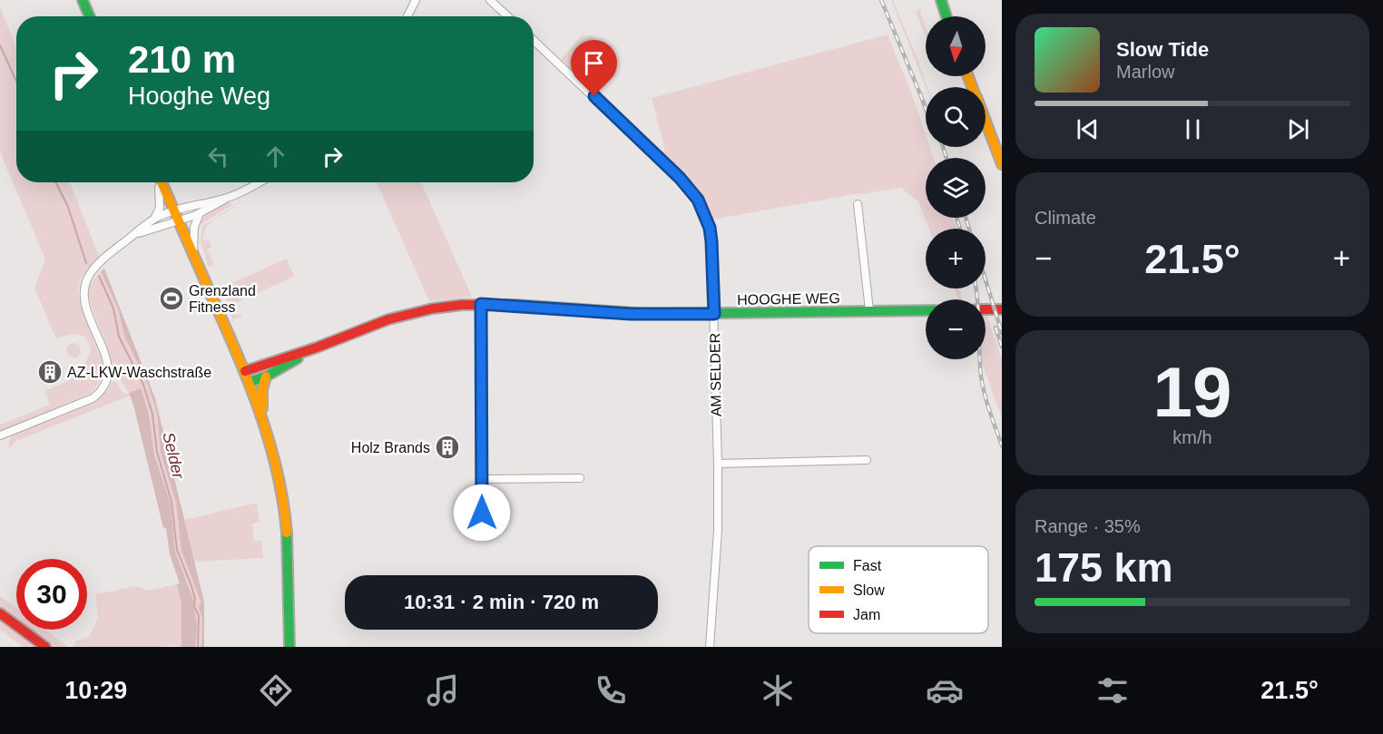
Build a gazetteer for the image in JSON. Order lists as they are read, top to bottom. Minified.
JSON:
{"streets":{"street":["HOOGHE WEG","AM SELDER"]},"crossings":[["HOOGHE WEG","AM SELDER"]],"water":["Selder"],"places":{"sports":["Grenzland Fitness"],"building":["AZ-LKW-Waschstraße","Holz Brands"]},"legend":["Fast","Slow","Jam"],"north":"bottom","page":{"map_buttons":["+","−"],"turn":["210 m","Hooghe Weg"],"song":["Slow Tide","Marlow"],"tile":["Climate",["19","km/h"],["Range · 35%","175 km"]],"heat":["−","21.5°","+"],"limit":"30","trip":"10:31 · 2 min · 720 m","tabs":["10:29","21.5°"]}}
